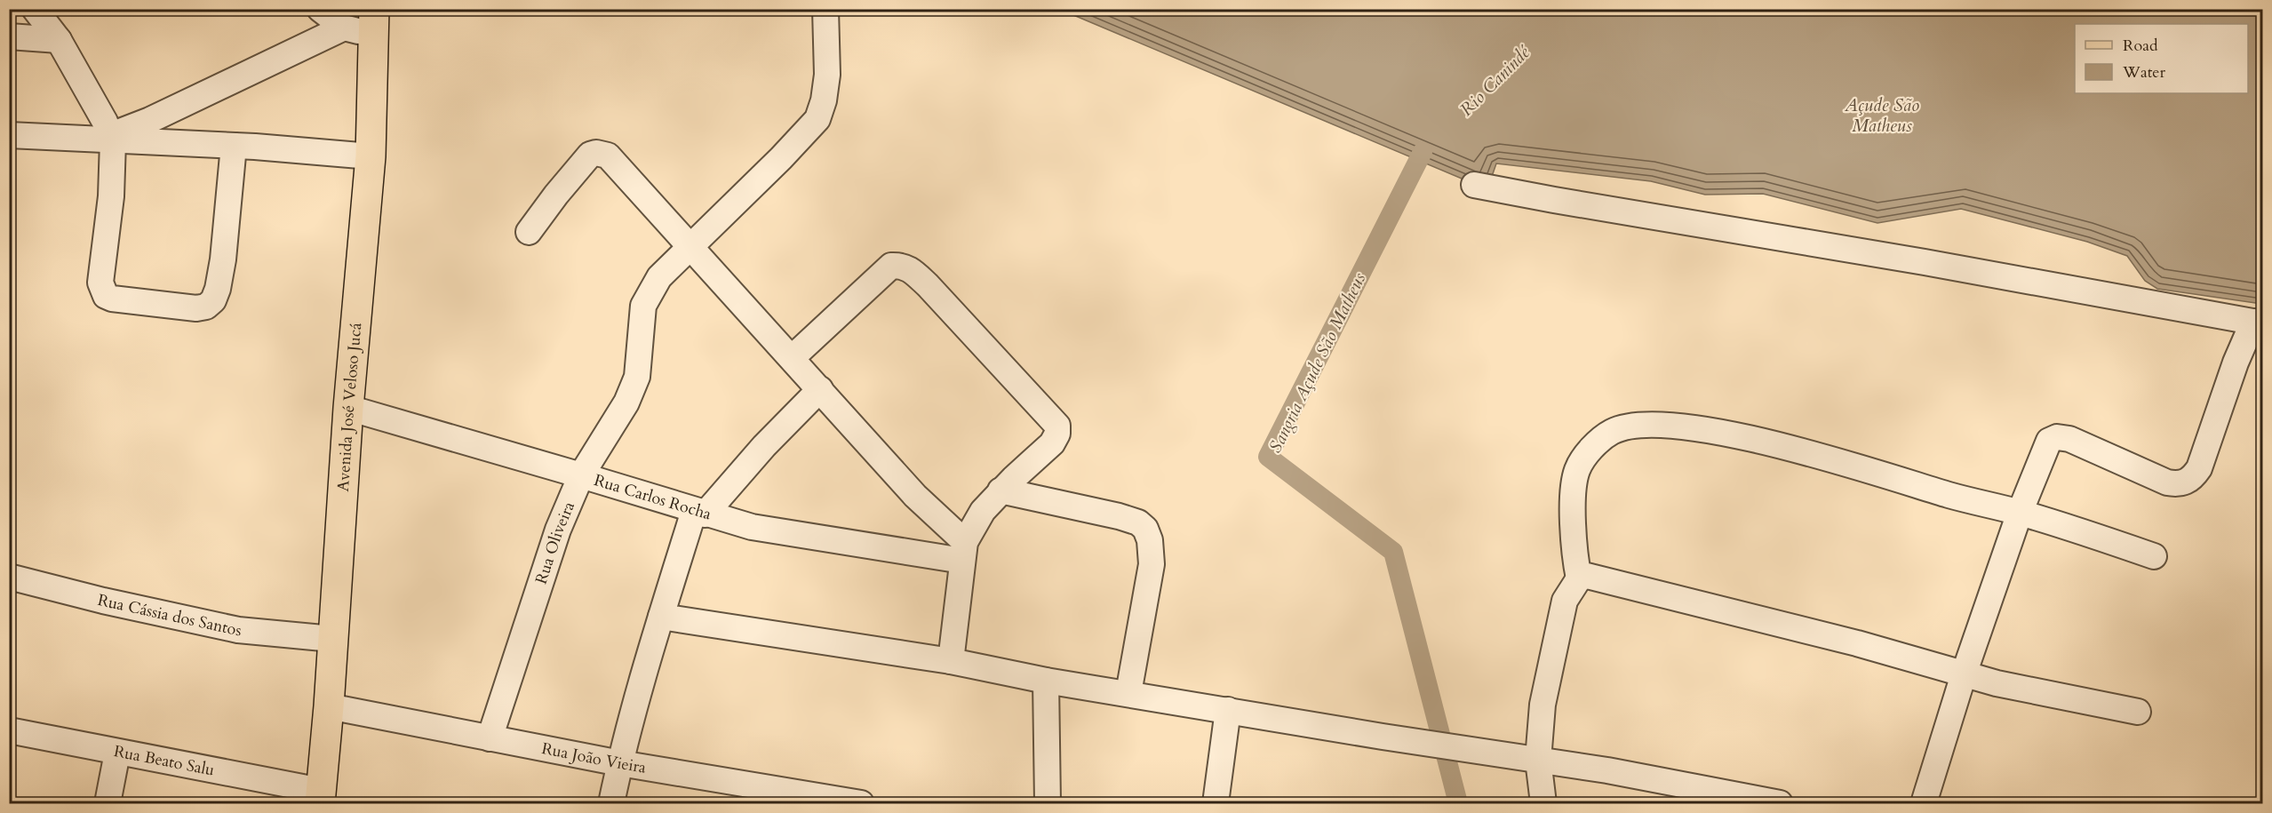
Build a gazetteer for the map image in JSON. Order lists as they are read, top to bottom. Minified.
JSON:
{"streets":{"main road":["Avenida José Veloso Jucá"],"street":["Rua Carlos Rocha","Rua Oliveira","Rua Cássia dos Santos","Rua João Vieira","Rua Beato Salu"]},"crossings":[["Avenida José Veloso Jucá","Rua Carlos Rocha"],["Avenida José Veloso Jucá","Rua Cássia dos Santos"],["Avenida José Veloso Jucá","Rua João Vieira"],["Avenida José Veloso Jucá","Rua Beato Salu"],["Rua Carlos Rocha","Rua Oliveira"],["Rua Oliveira","Rua João Vieira"]],"water":["Rio Canindé","Açude São Matheus","Sangria Açude São Matheus"],"legend":["Road","Water"]}
